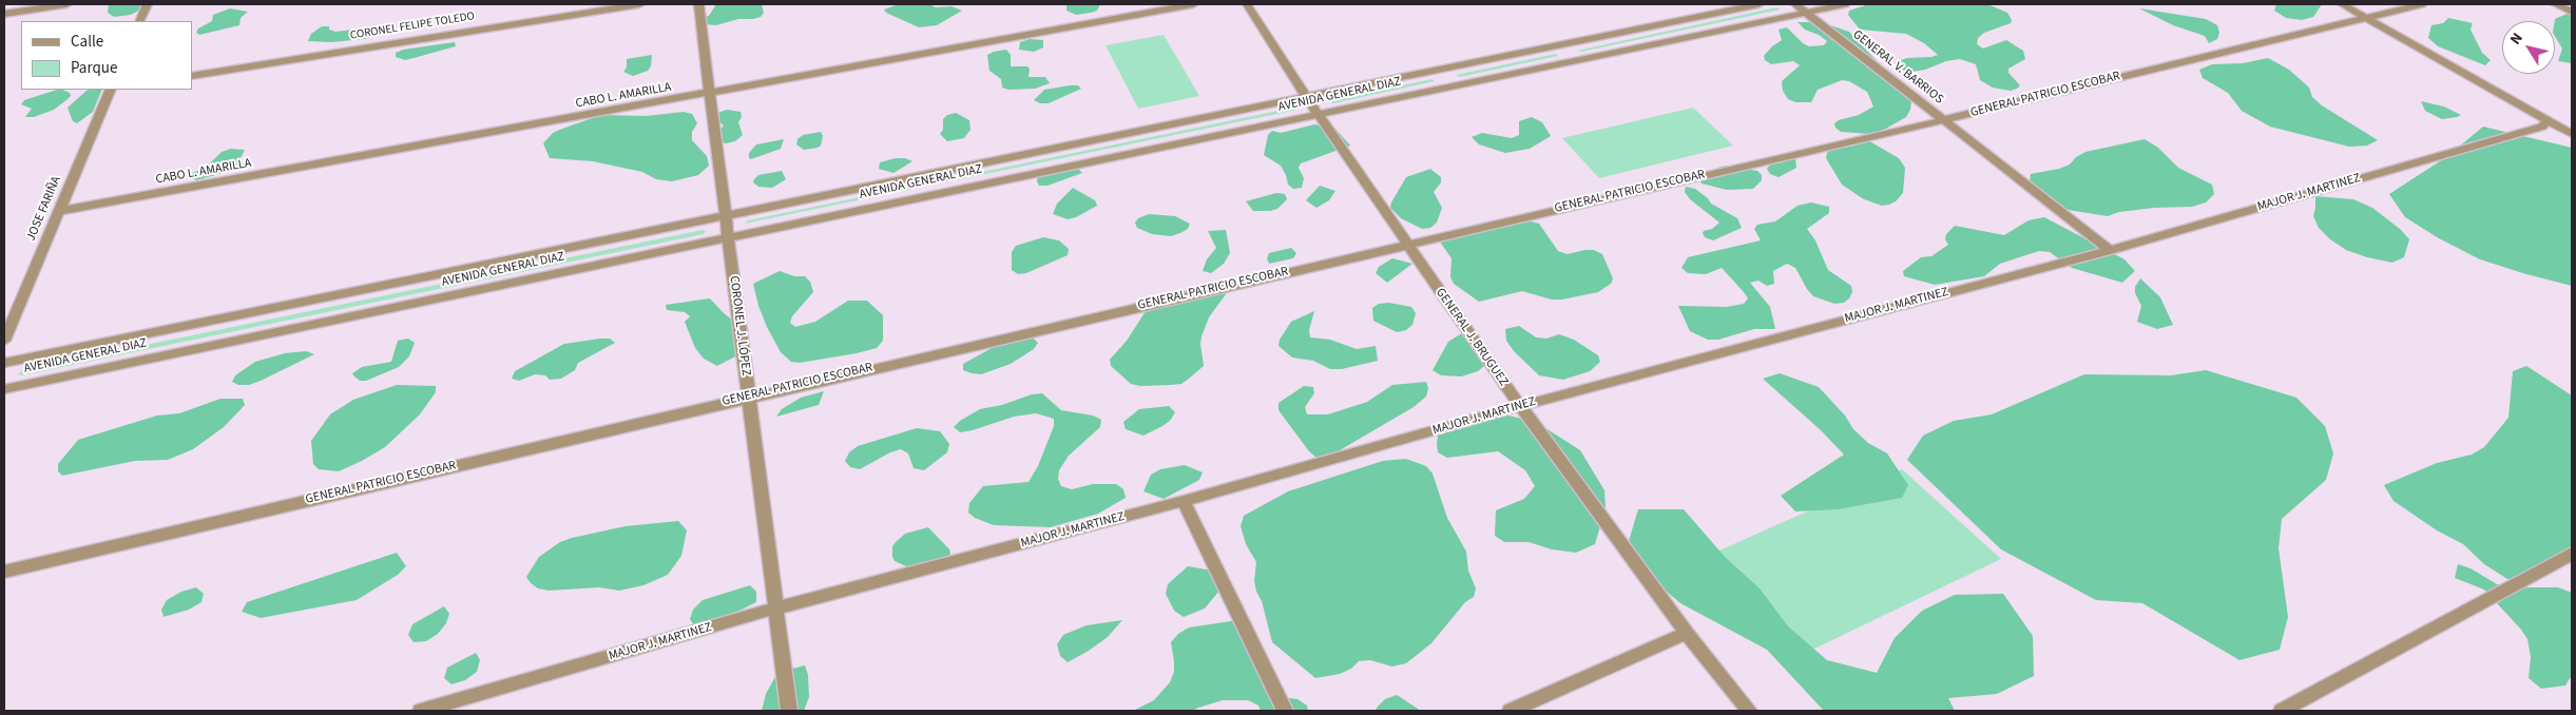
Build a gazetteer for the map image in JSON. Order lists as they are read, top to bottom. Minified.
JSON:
{"streets":{"street":["CORONEL FELIPE TOLEDO","GENERAL V. BARRIOS","AVENIDA GENERAL DIAZ","GENERAL PATRICIO ESCOBAR","CABO L. AMARILLA","MAJOR J. MARTINEZ","JOSE FARIÑA","CORONEL J. LÓPEZ","GENERAL J. BRUGUEZ"]},"crossings":[["GENERAL V. BARRIOS","AVENIDA GENERAL DIAZ"],["GENERAL V. BARRIOS","GENERAL PATRICIO ESCOBAR"],["GENERAL V. BARRIOS","MAJOR J. MARTINEZ"],["AVENIDA GENERAL DIAZ","CORONEL J. LÓPEZ"],["AVENIDA GENERAL DIAZ","GENERAL J. BRUGUEZ"],["GENERAL PATRICIO ESCOBAR","CORONEL J. LÓPEZ"],["GENERAL PATRICIO ESCOBAR","GENERAL J. BRUGUEZ"],["CABO L. AMARILLA","JOSE FARIÑA"],["CABO L. AMARILLA","CORONEL J. LÓPEZ"],["MAJOR J. MARTINEZ","CORONEL J. LÓPEZ"],["MAJOR J. MARTINEZ","GENERAL J. BRUGUEZ"]],"legend":["Calle","Parque"],"north":"top left"}
